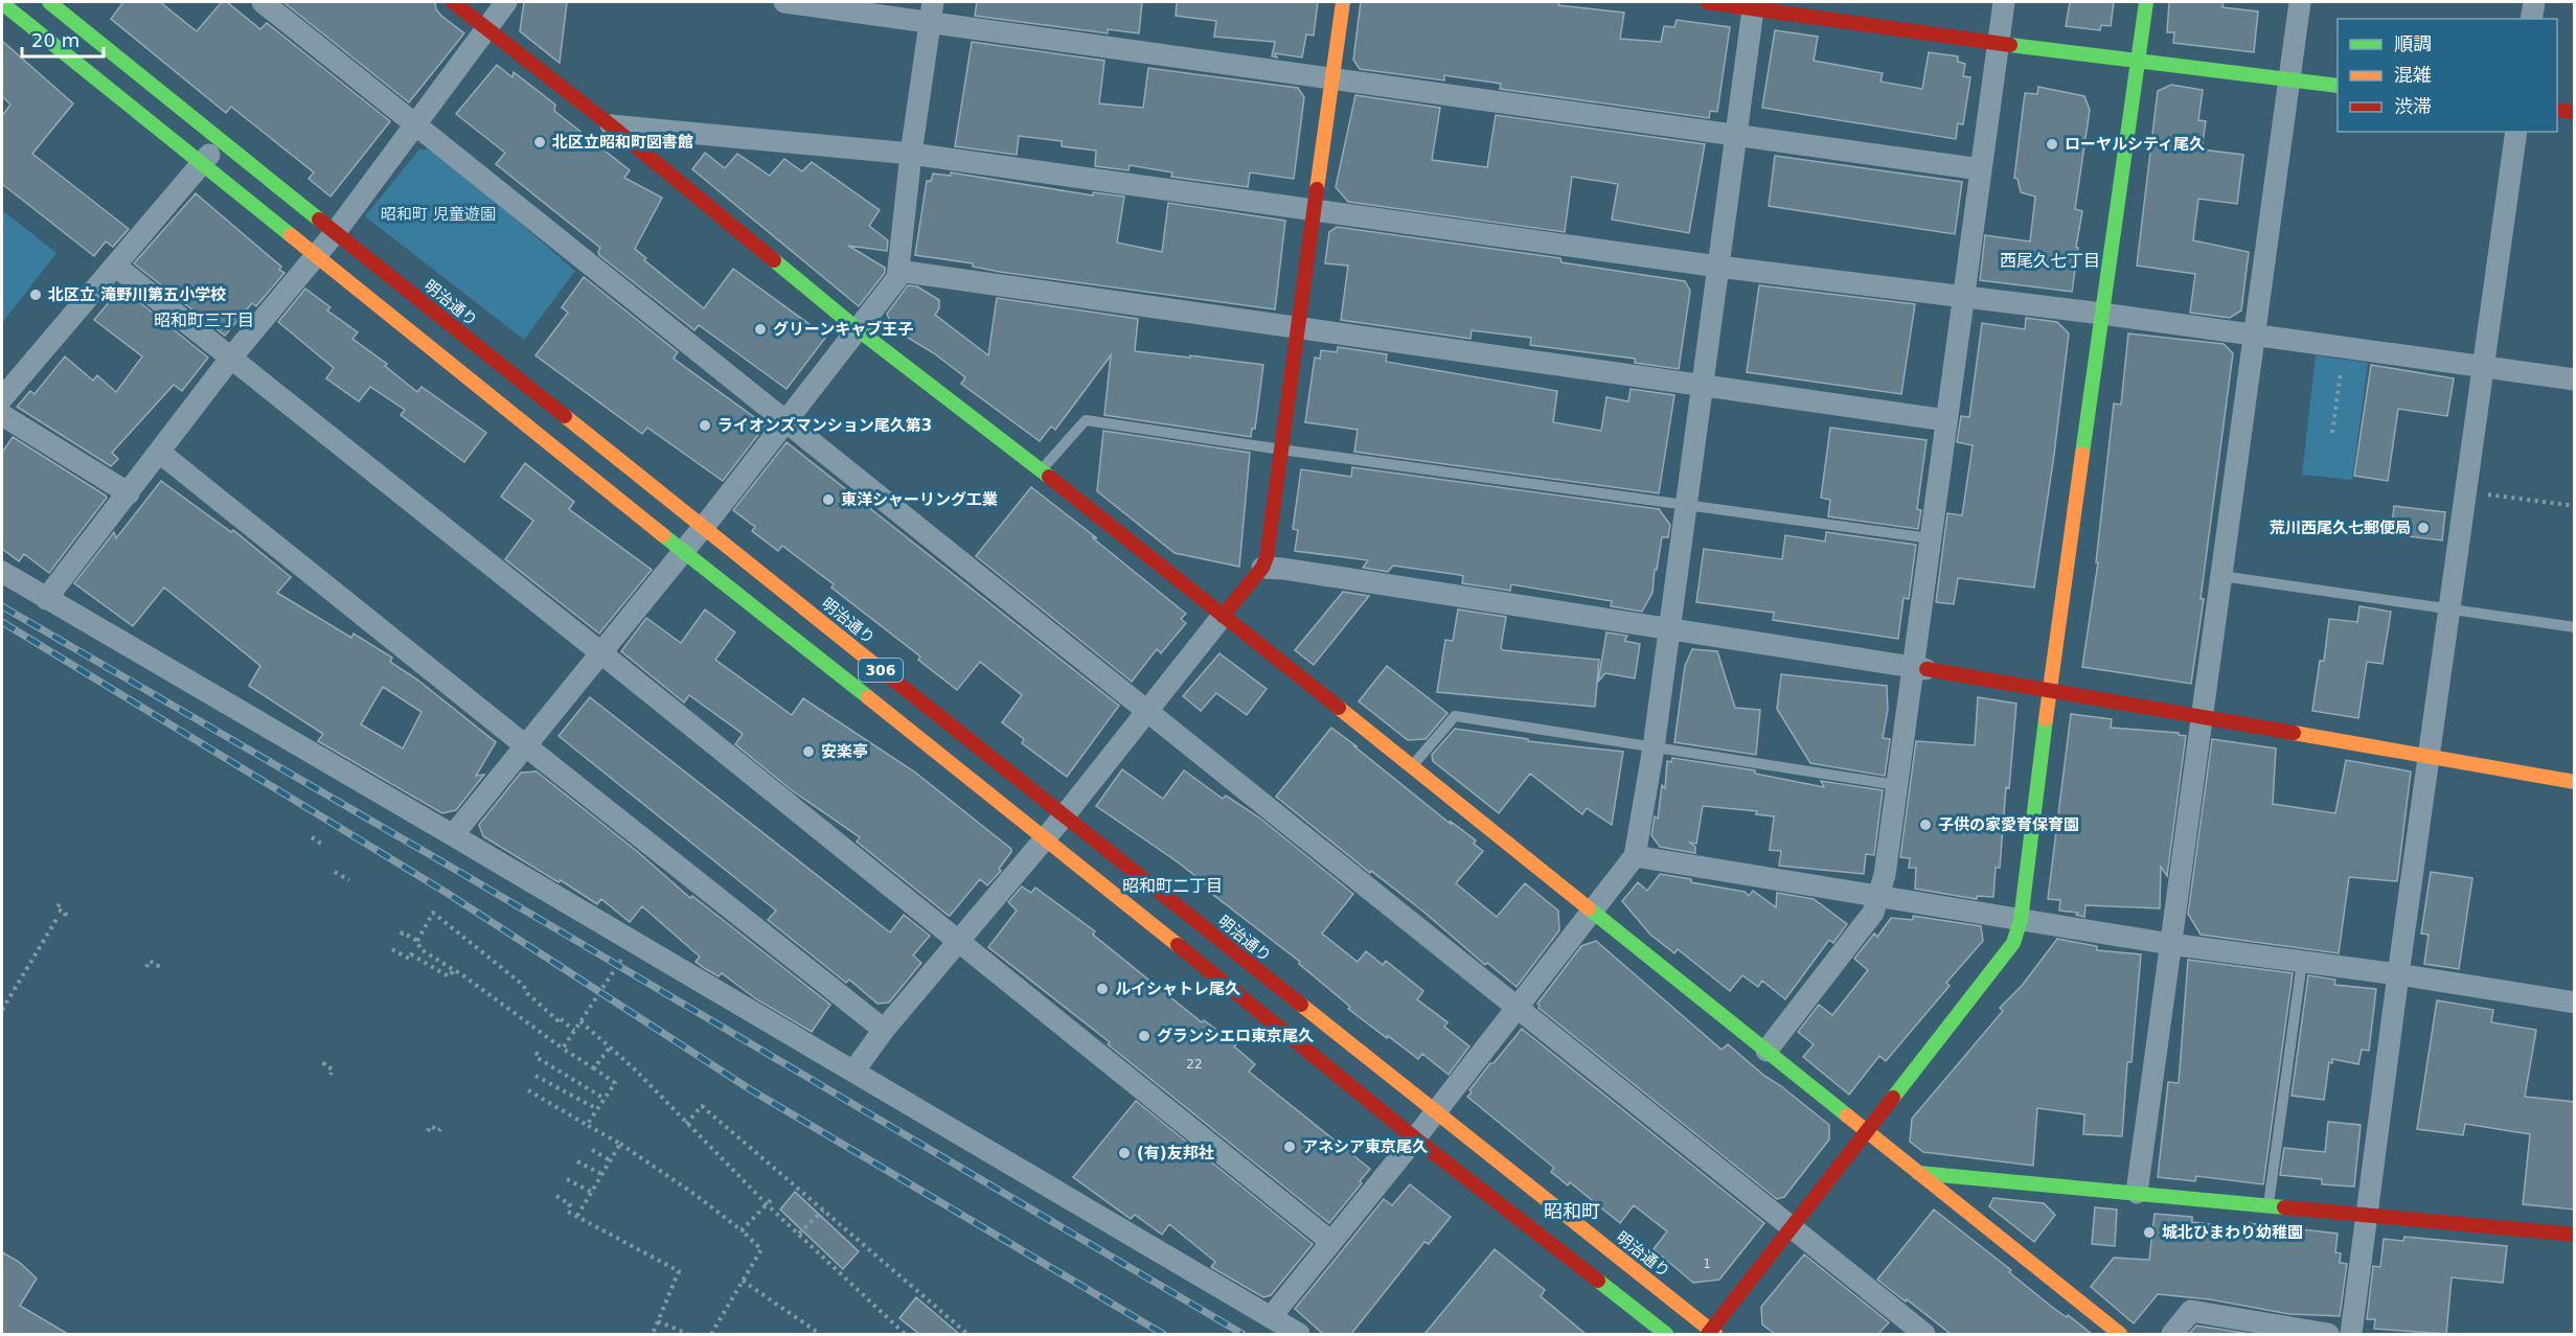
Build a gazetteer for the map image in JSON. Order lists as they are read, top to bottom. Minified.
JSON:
{"streets":{"street":["明治通り","306"]},"districts":["西尾久七丁目","昭和町三丁目","昭和町二丁目","昭和町"],"parks":["昭和町 児童遊園"],"places":["北区立昭和町図書館","ローヤルシティ尾久","北区立 滝野川第五小学校","グリーンキャブ王子","ライオンズマンション尾久第3","東洋シャーリング工業","荒川西尾久七郵便局","安楽亭","子供の家愛育保育園","ルイシャトレ尾久","グランシエロ東京尾久","アネシア東京尾久","(有)友邦社","城北ひまわり幼稚園"],"house_numbers":["22","1"],"legend":["順調","混雑","渋滞"],"scale_bar":"20 m"}
